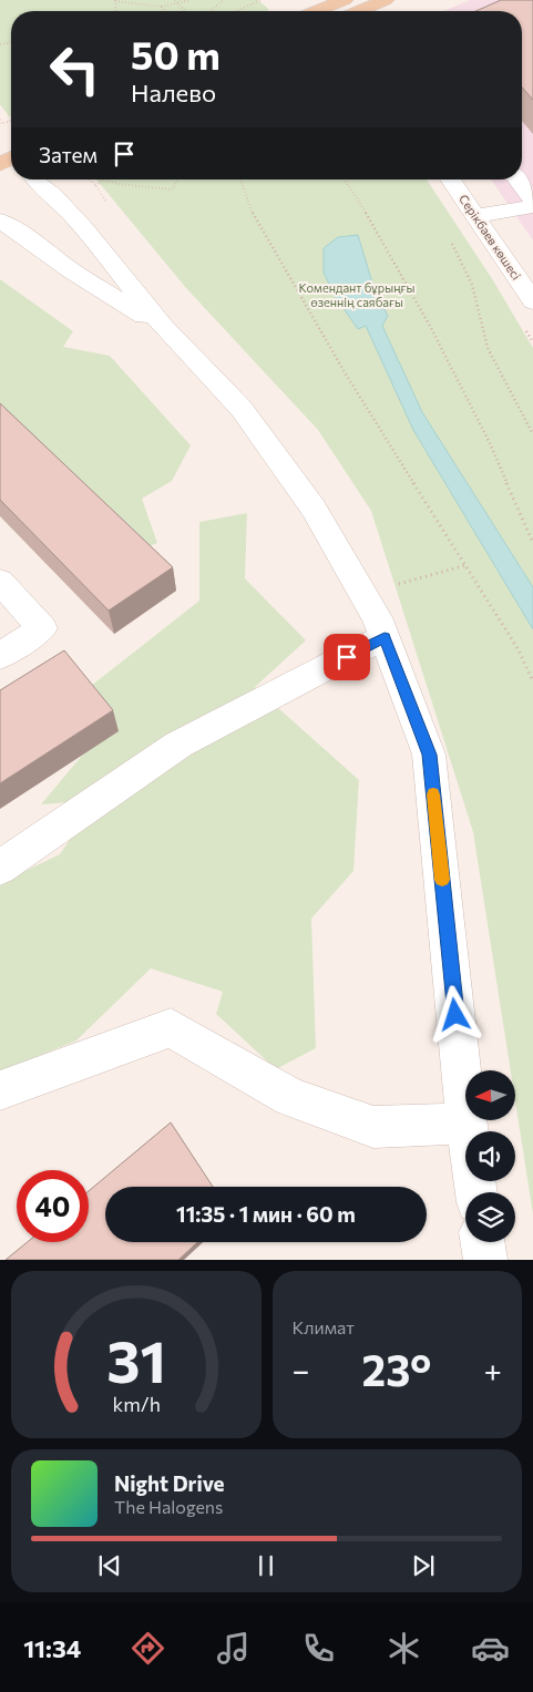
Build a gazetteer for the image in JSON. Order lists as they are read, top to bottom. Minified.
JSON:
{"streets":{"street":["Серікбаев көшесі"]},"parks":["Комендант бұрыңғы өзеннің саябағы"],"north":"left","page":{"turn":["50 m","Налево"],"then":"Затем","limit":"40","trip":"11:35 · 1 мин · 60 m","tile":"Климат","heat":["−","23°","+"],"song":["Night Drive","The Halogens"],"tabs":"11:34","gauge":["31","km/h"]}}
